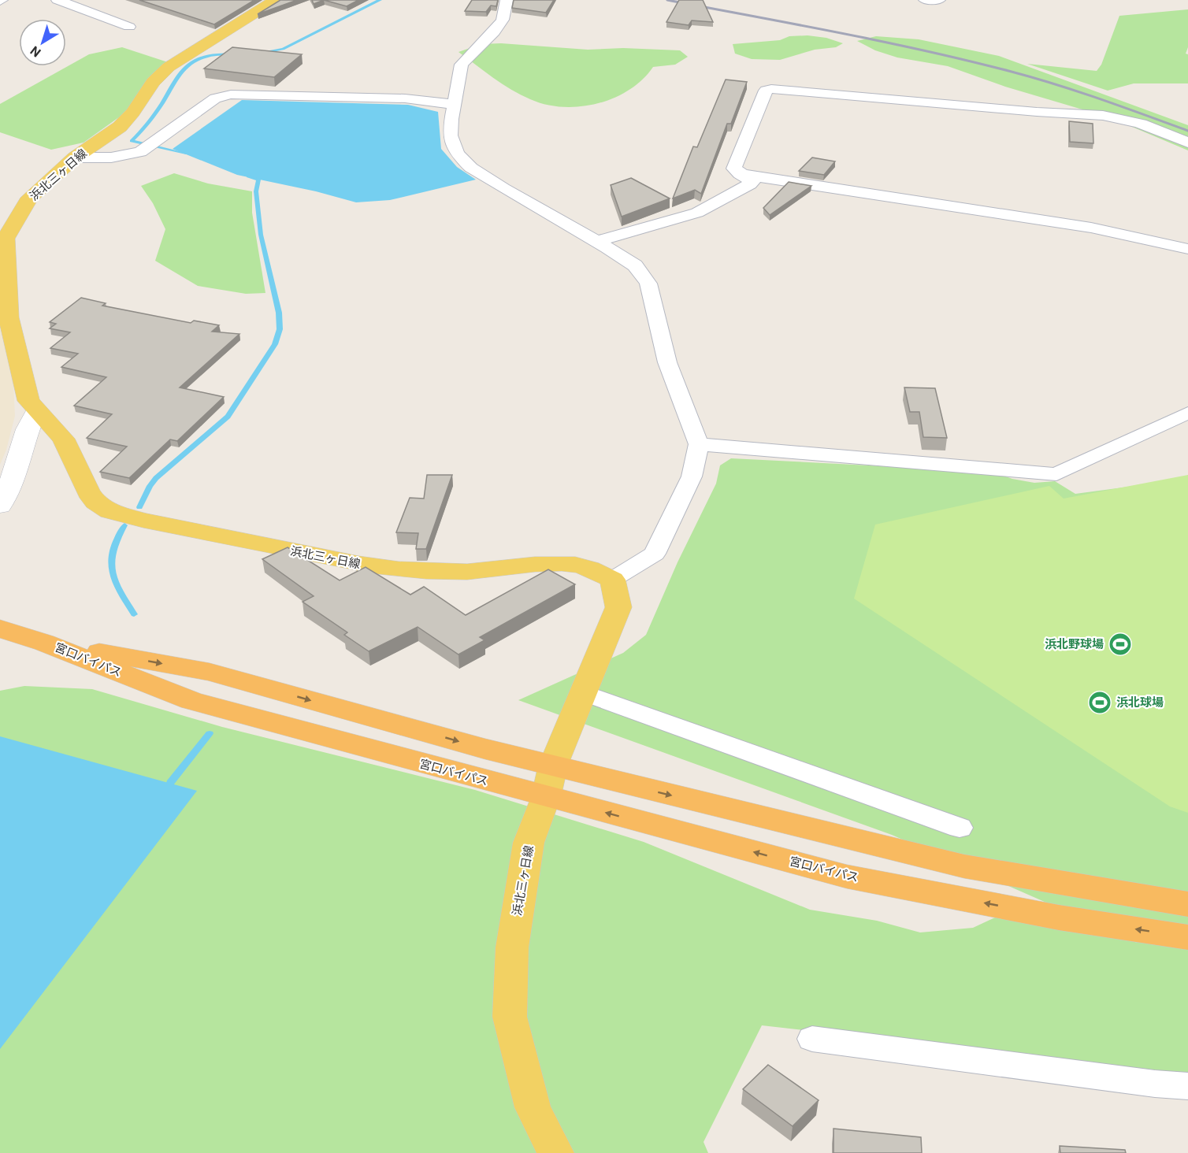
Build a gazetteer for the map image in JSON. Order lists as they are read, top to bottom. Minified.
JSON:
{"streets":{"highway":["宮口バイパス"],"main road":["浜北三ヶ日線"]},"crossings":[["浜北三ヶ日線","宮口バイパス"]],"places":{"sports":["浜北野球場","浜北球場"]},"north":"bottom left"}
